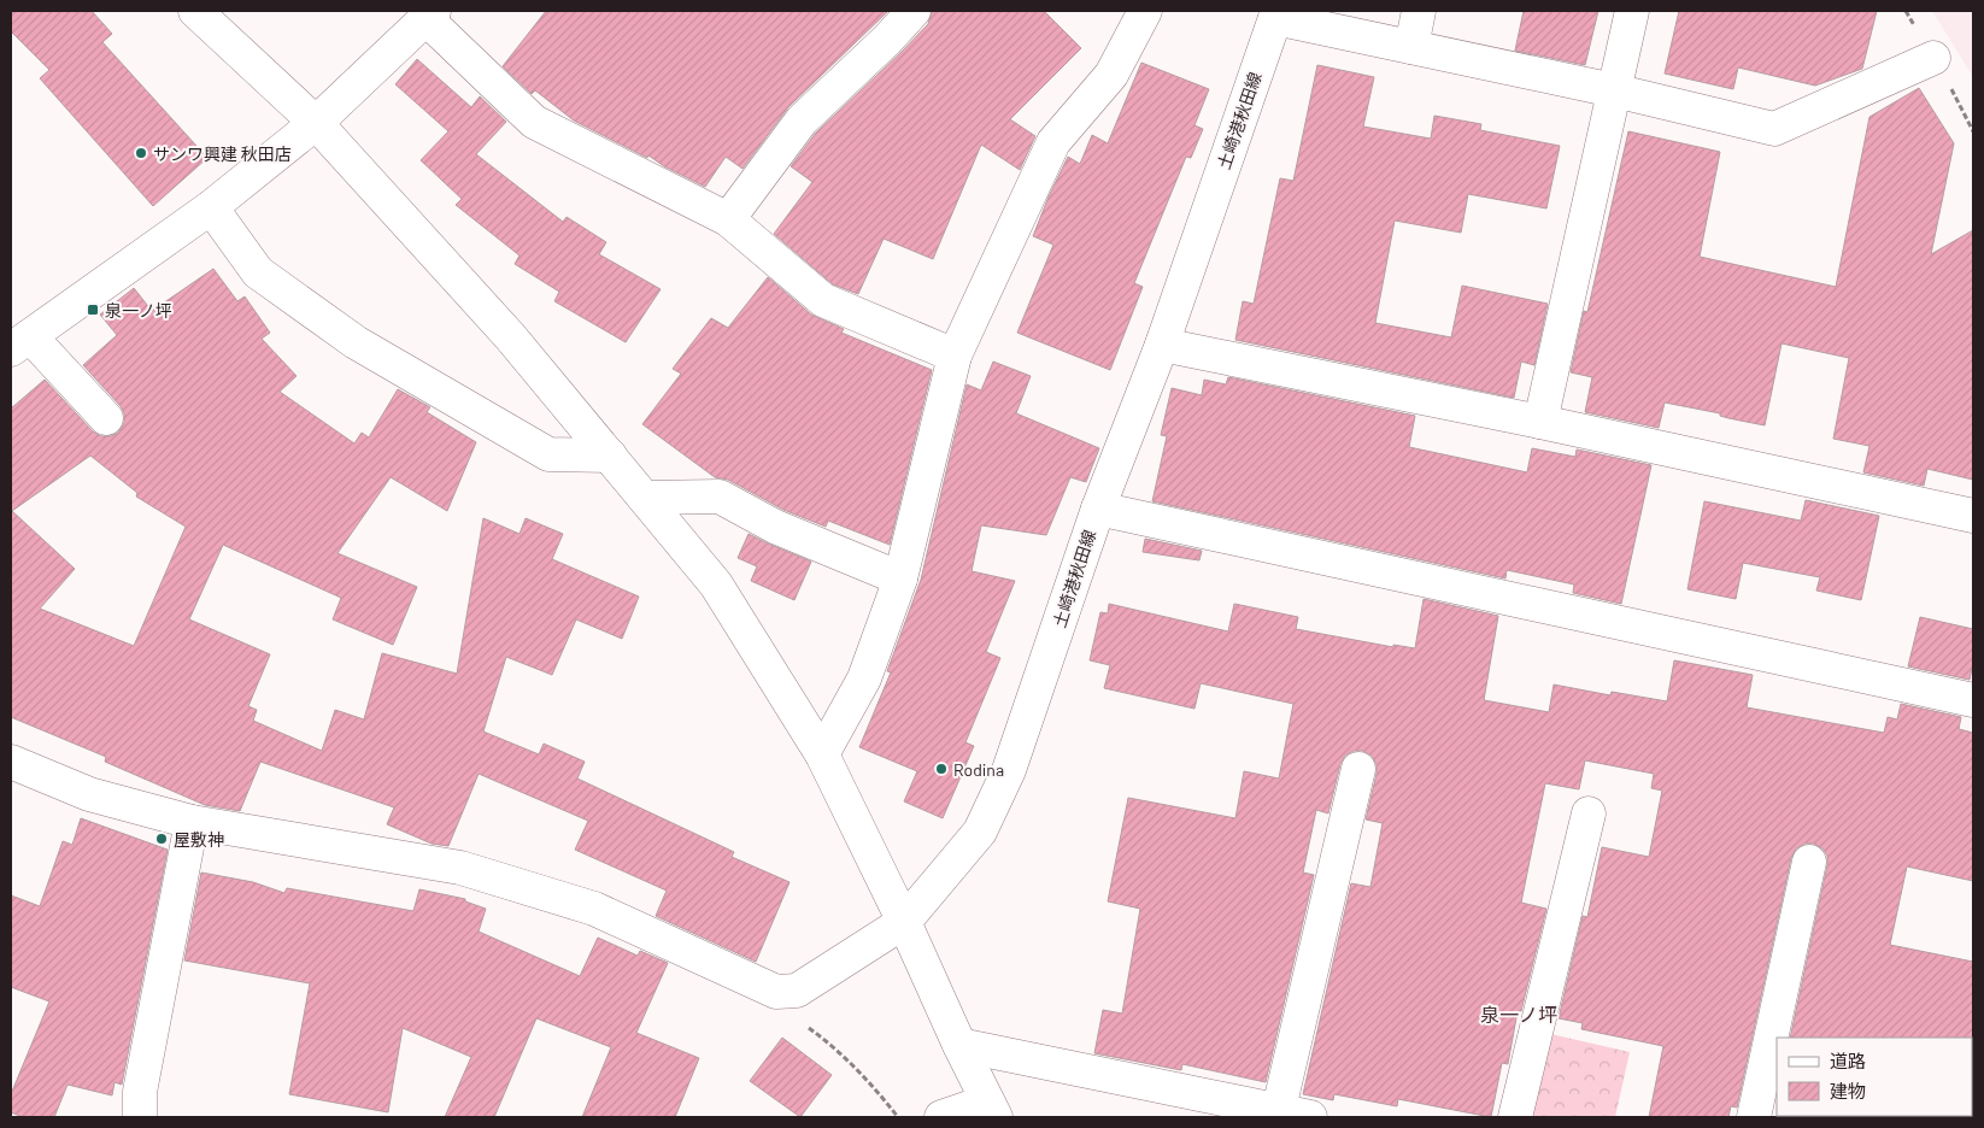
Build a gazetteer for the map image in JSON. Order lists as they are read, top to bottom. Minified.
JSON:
{"streets":{"street":["土崎港秋田線"]},"districts":["泉一ノ坪"],"places":{"other":["サンワ興建 秋田店","Rodina","屋敷神"],"transit":["泉一ノ坪"]},"legend":["道路","建物"]}
